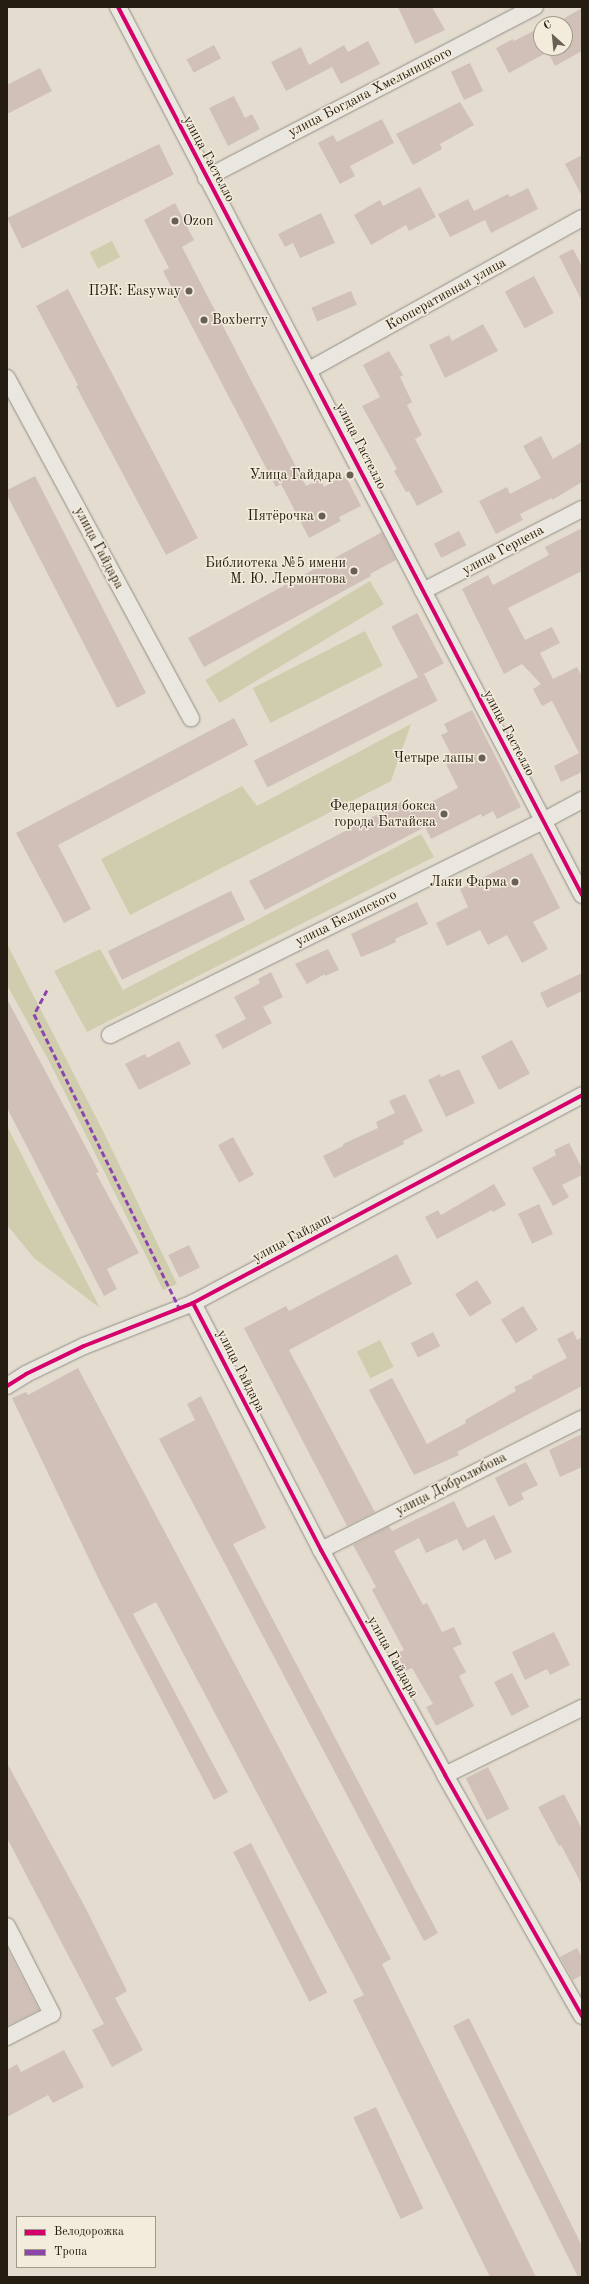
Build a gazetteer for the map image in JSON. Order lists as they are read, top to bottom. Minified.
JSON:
{"streets":{"street":["улица Богдана Хмельницкого","улица Гастелло","Кооперативная улица","улица Гайдара","улица Герцена","улица Белинского","улица Гайдаш","улица Добролюбова"]},"crossings":[["улица Богдана Хмельницкого","улица Гастелло"],["улица Гастелло","Кооперативная улица"],["улица Гастелло","улица Герцена"],["улица Гастелло","улица Белинского"],["улица Гайдара","улица Гайдаш"],["улица Гайдара","улица Добролюбова"]],"places":["Ozon","ПЭК: Easyway","Boxberry","Улица Гайдара","Пятёрочка","Библиотека №5 имени М. Ю. Лермонтова","Четыре лапы","Федерация бокса города Батайска","Лаки Фарма"],"legend":["Велодорожка","Тропа"],"north":"top left"}
